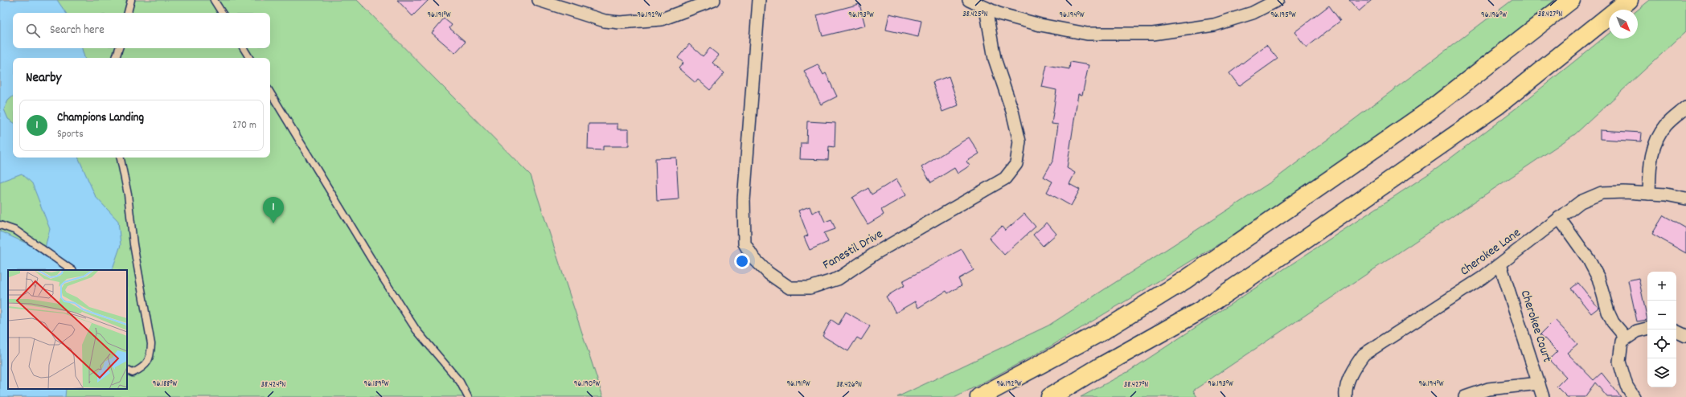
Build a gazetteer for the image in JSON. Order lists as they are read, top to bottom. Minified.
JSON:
{"streets":{"street":["Fanestil Drive","Cherokee Lane","Cherokee Court"]},"crossings":[["Cherokee Lane","Cherokee Court"]],"north":"bottom right","page":{"search":"Search here","heading":"Nearby","list":[{"mark":"1","name":"Champions Landing","note":"Sports","value":"270 m"}],"pins":"1","map_buttons":["+","−"]},"coordinates":["38.425°N","38.427°N","96.191°W","96.192°W","96.193°W","96.194°W","96.196°W","96.195°W","96.188°W","96.189°W","96.190°W","38.424°N","38.426°N"]}
